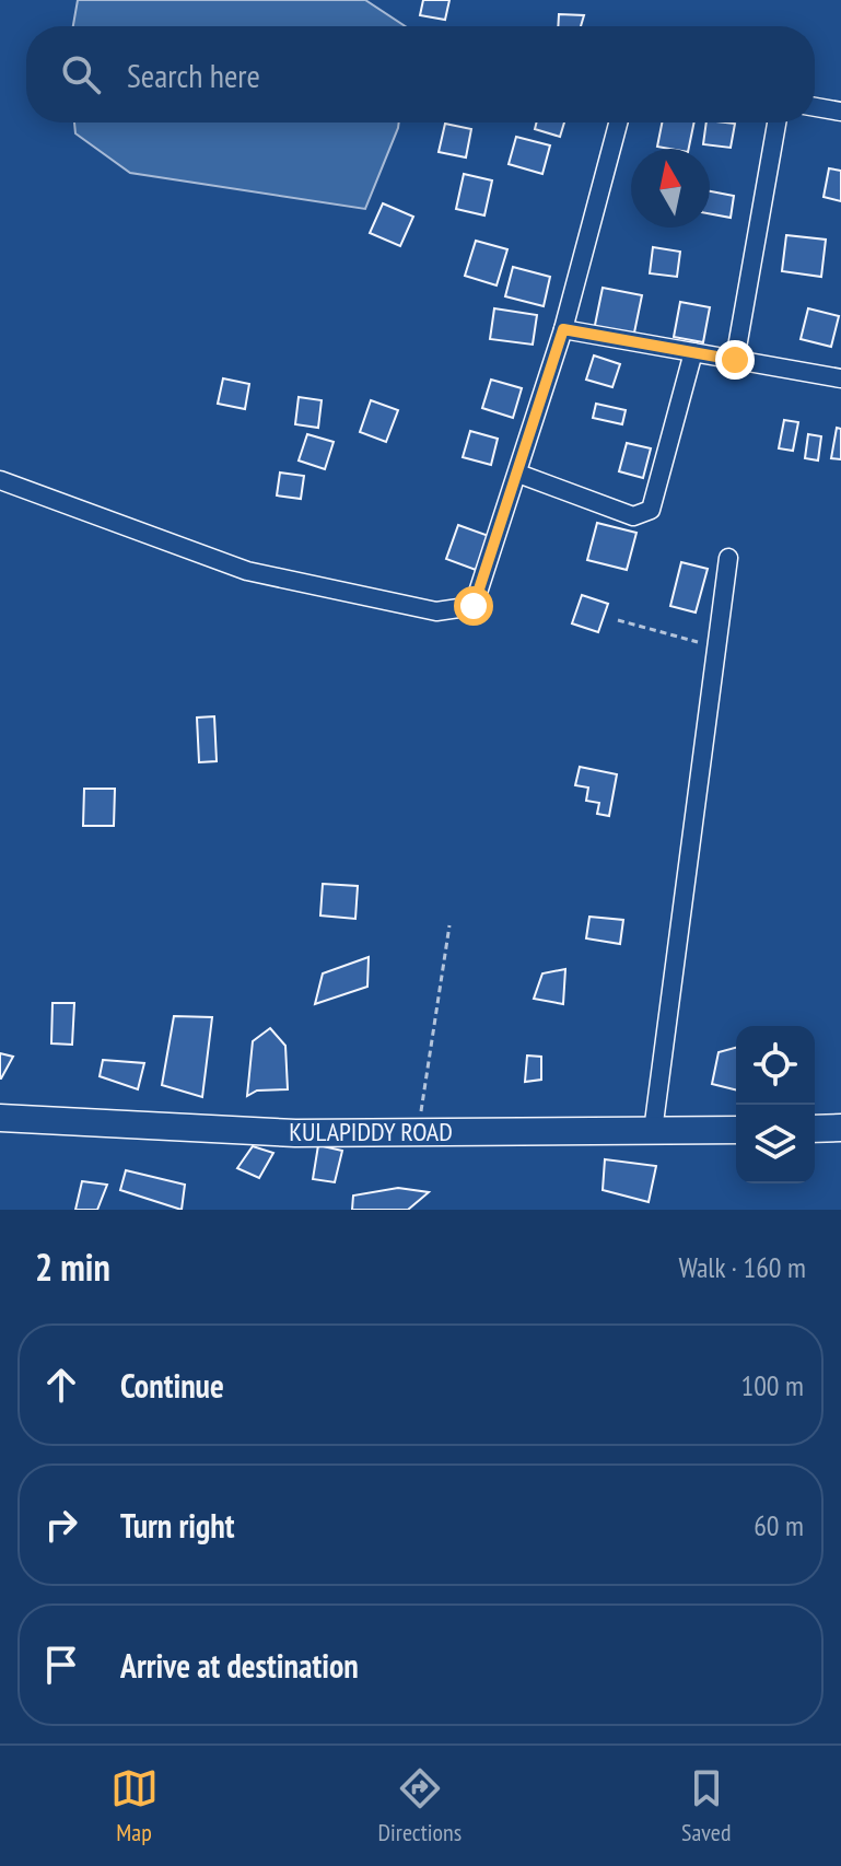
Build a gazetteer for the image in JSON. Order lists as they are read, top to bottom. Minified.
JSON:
{"streets":{"main road":["KULAPIDDY ROAD"]},"north":"top","page":{"search":"Search here","heading":["2 min","Walk · 160 m"],"list":[["Continue","100 m"],["Turn right","60 m"],"Arrive at destination"],"nav":["Map","Directions","Saved"]}}
